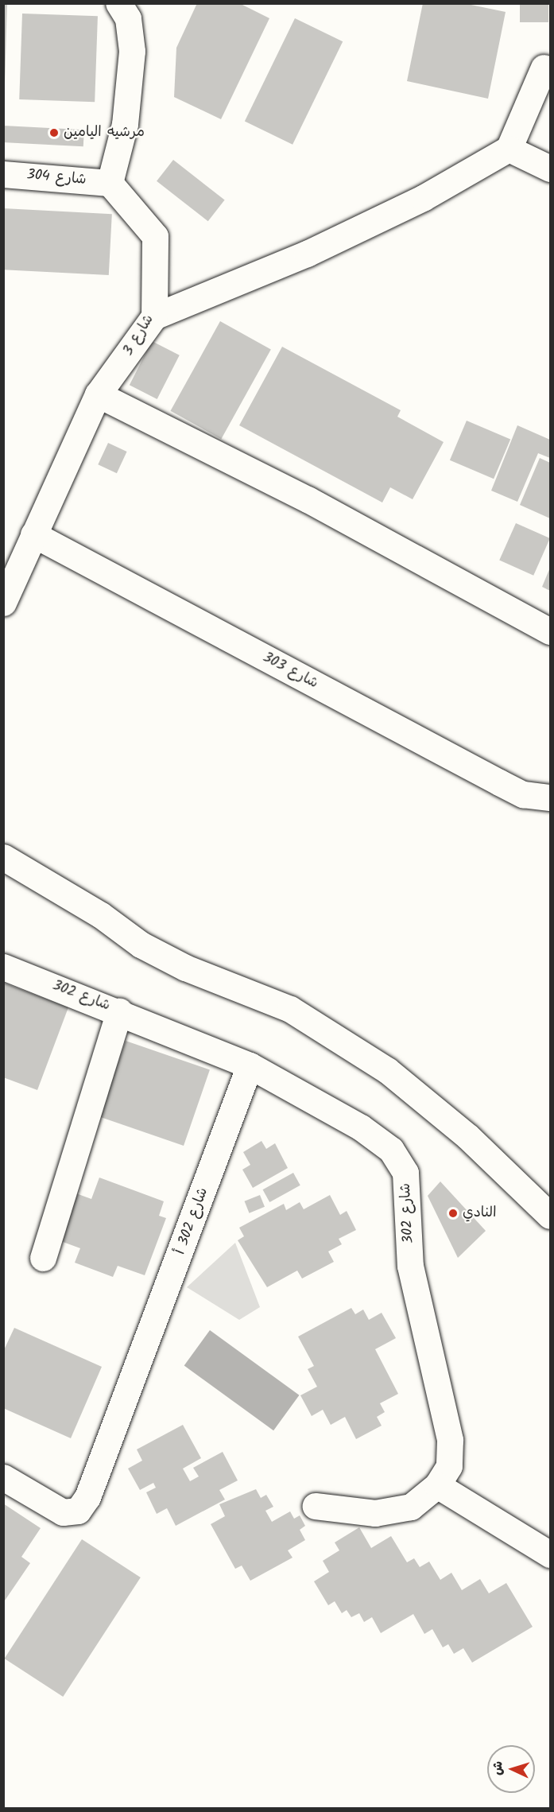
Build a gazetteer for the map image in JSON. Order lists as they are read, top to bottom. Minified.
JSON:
{"streets":{"street":["شارع 304","شارع 3","شارع 303","شارع 302","شارع 302 أ"]},"crossings":[["شارع 304","شارع 3"],["شارع 3","شارع 303"],["شارع 302","شارع 302 أ"]],"places":["مرشيه اليامين","النادي"],"north":"left"}
